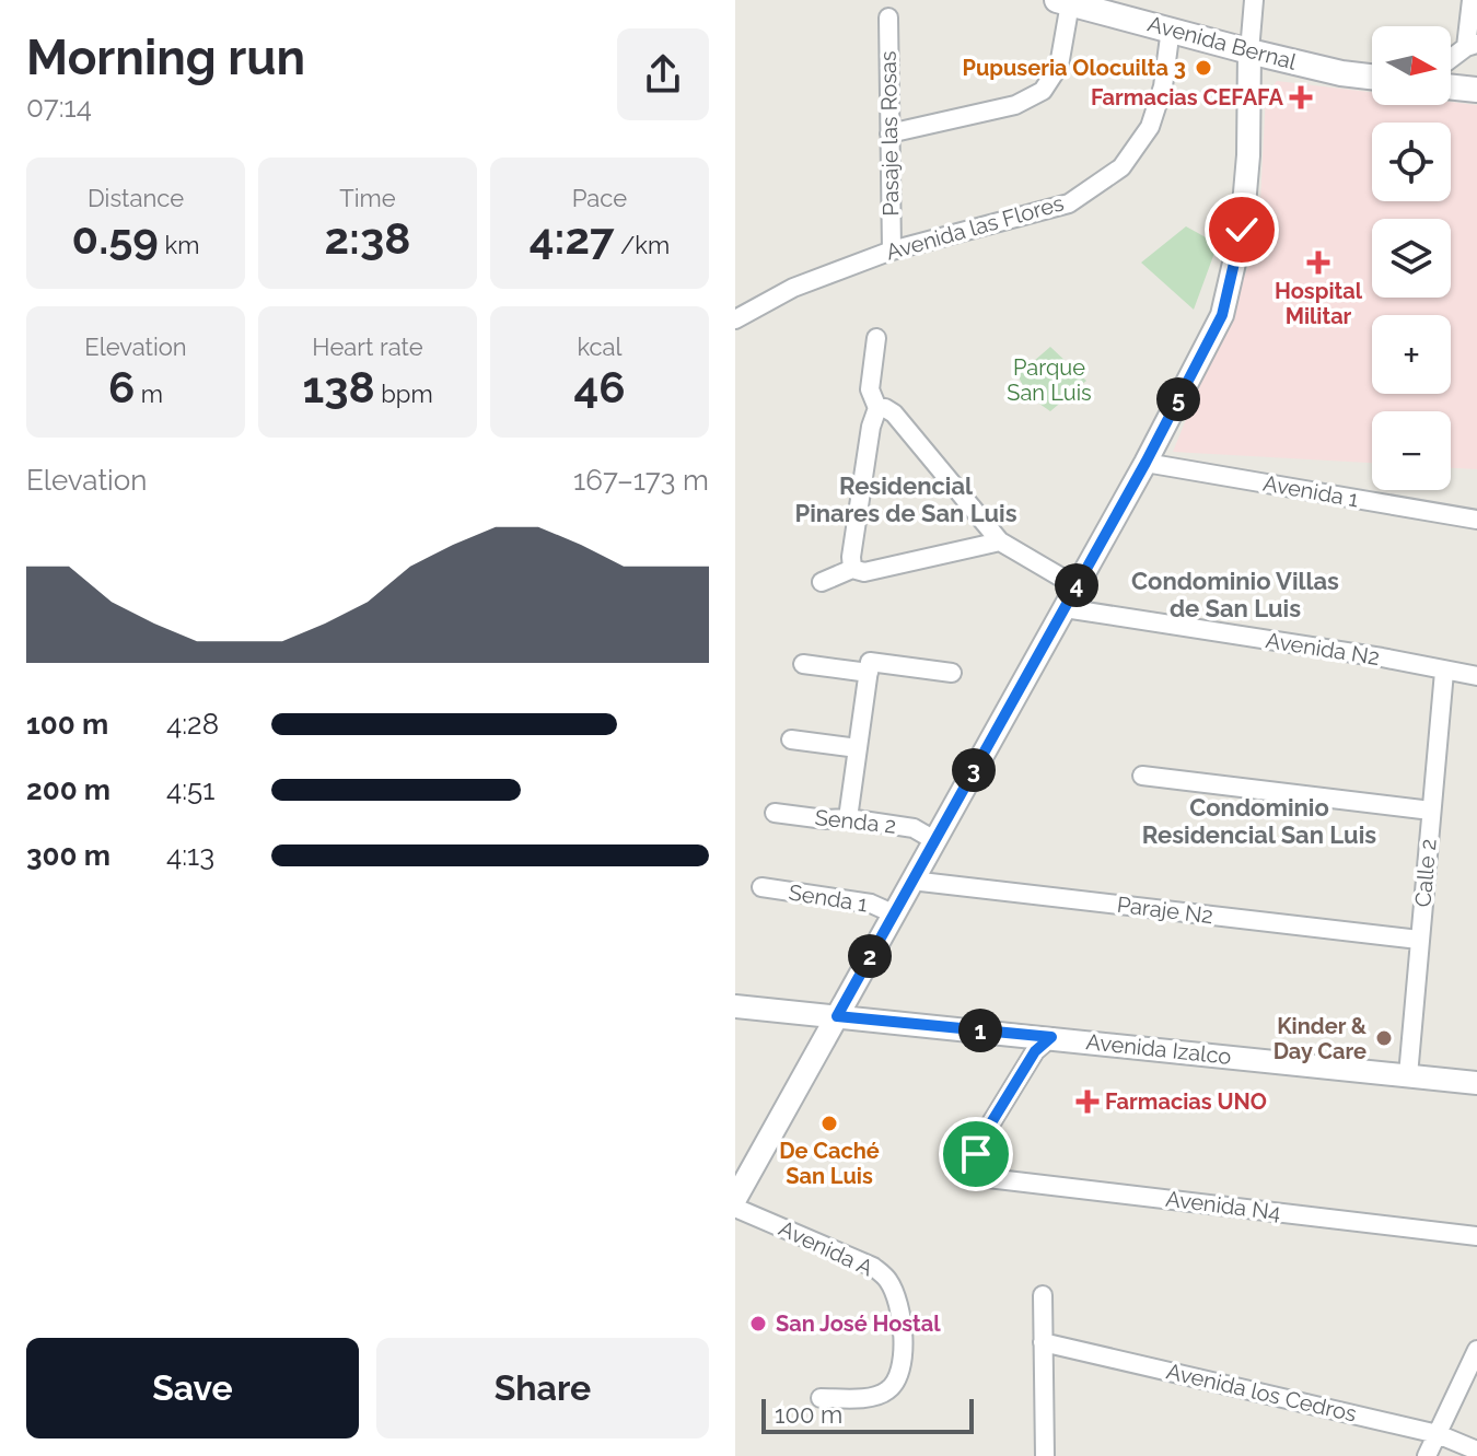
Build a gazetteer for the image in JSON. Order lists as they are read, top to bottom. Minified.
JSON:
{"streets":{"main road":["Avenida Bernal"],"street":["Pasaje las Rosas","Avenida las Flores","Avenida 1","Avenida N2","Senda 2","Calle 2","Senda 1","Paraje N2","Avenida Izalco","Avenida N4","Avenida A","Avenida los Cedros"]},"crossings":[["Avenida Bernal","Avenida las Flores"],["Pasaje las Rosas","Avenida las Flores"],["Avenida N2","Calle 2"],["Calle 2","Paraje N2"],["Calle 2","Avenida Izalco"],["Avenida Izalco","Avenida N4"]],"districts":["Residencial Pinares de San Luis","Condominio Villas de San Luis","Condominio Residencial San Luis"],"parks":["Parque San Luis"],"places":{"other":["Pupuseria Olocuilta 3","Kinder & Day Care","De Caché San Luis","San José Hostal"],"health":["Farmacias CEFAFA","Hospital Militar","Farmacias UNO"]},"scale_bar":"100 m","north":"right","page":{"heading":["Morning run","07:14"],"map_buttons":["+","−"],"stats":[["Distance","0.59 km"],["Time","2:38"],["Pace","4:27 /km"],["Elevation","6 m"],["Heart rate","138 bpm"],["kcal","46"]],"pins":["5","4","3","2","1"],"chart":["Elevation","167–173 m"],"list":[{"name":"100 m","note":"4:28"},{"name":"200 m","note":"4:51"},{"name":"300 m","note":"4:13"}],"buttons":["Save","Share"],"scale":"100 m"}}
